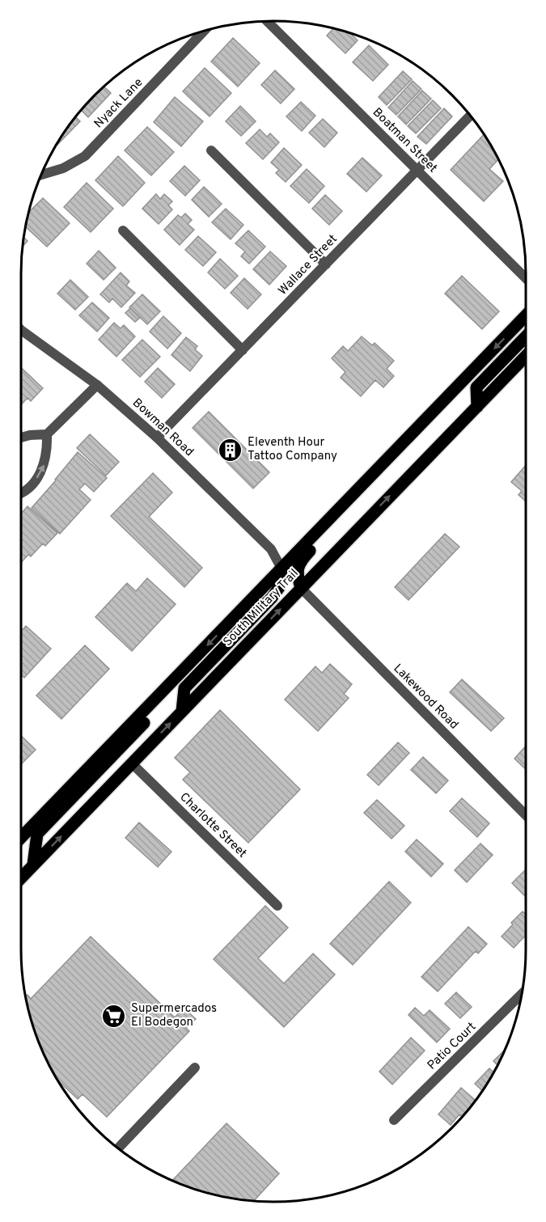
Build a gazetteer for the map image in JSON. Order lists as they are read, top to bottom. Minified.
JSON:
{"streets":{"main road":["South Military Trail"],"street":["Nyack Lane","Boatman Street","Wallace Street","Bowman Road","Lakewood Road","Charlotte Street","Patio Court"]},"crossings":[["Boatman Street","Wallace Street"],["Wallace Street","Bowman Road"],["Bowman Road","South Military Trail"],["South Military Trail","Lakewood Road"],["South Military Trail","Charlotte Street"]],"places":{"building":["Eleventh Hour Tattoo Company"],"supermarket":["Supermercados El Bodegon"]}}
